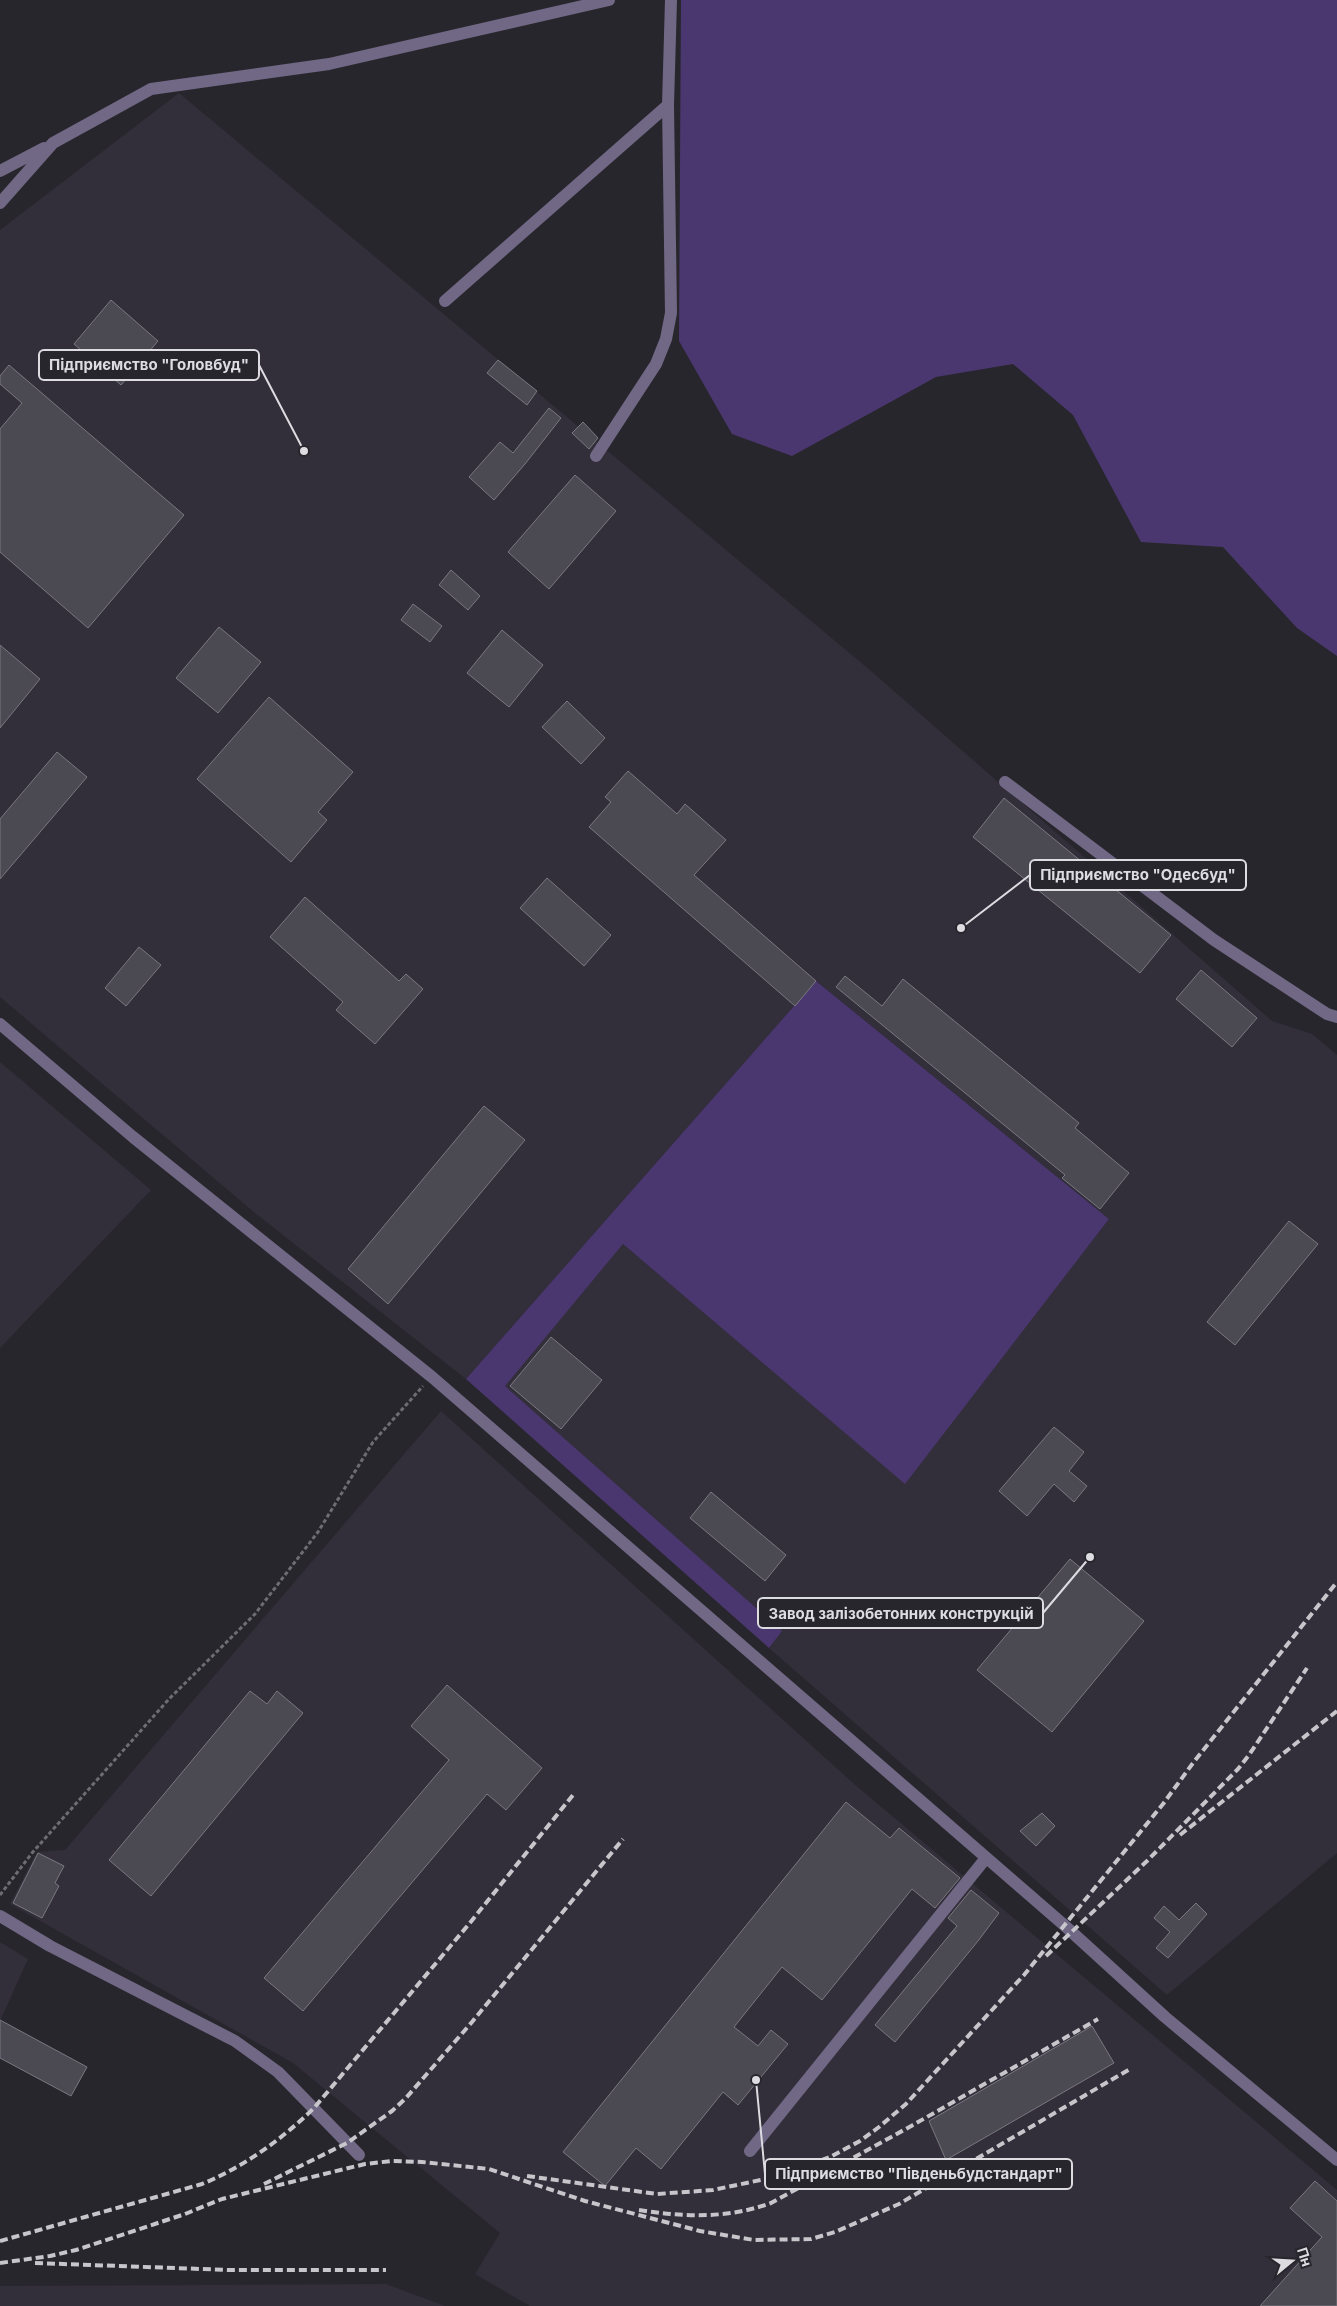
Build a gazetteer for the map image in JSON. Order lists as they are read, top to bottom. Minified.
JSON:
{"places":["Підприємство \"Головбуд\"","Підприємство \"Одесбуд\"","Завод залізобетонних конструкцій","Підприємство \"Південьбудстандарт\""],"north":"right"}
